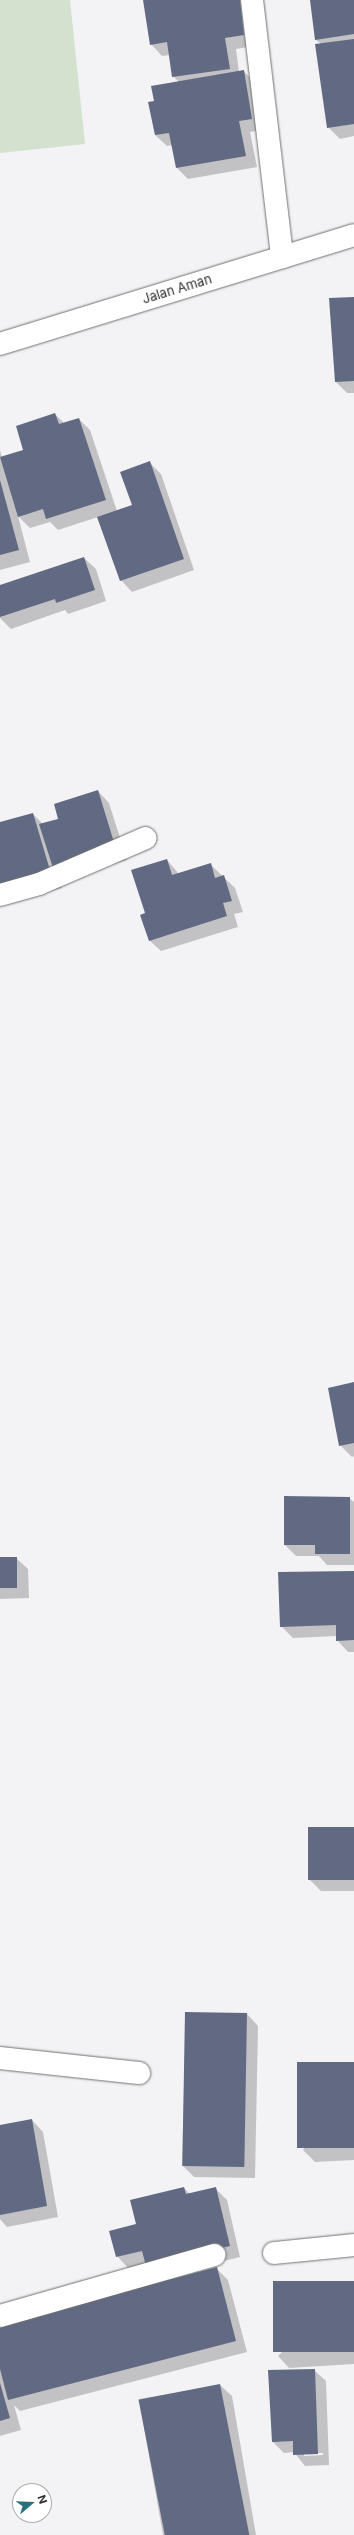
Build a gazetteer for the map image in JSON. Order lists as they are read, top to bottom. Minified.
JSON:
{"streets":{"street":["Jalan Aman"]},"north":"right"}
